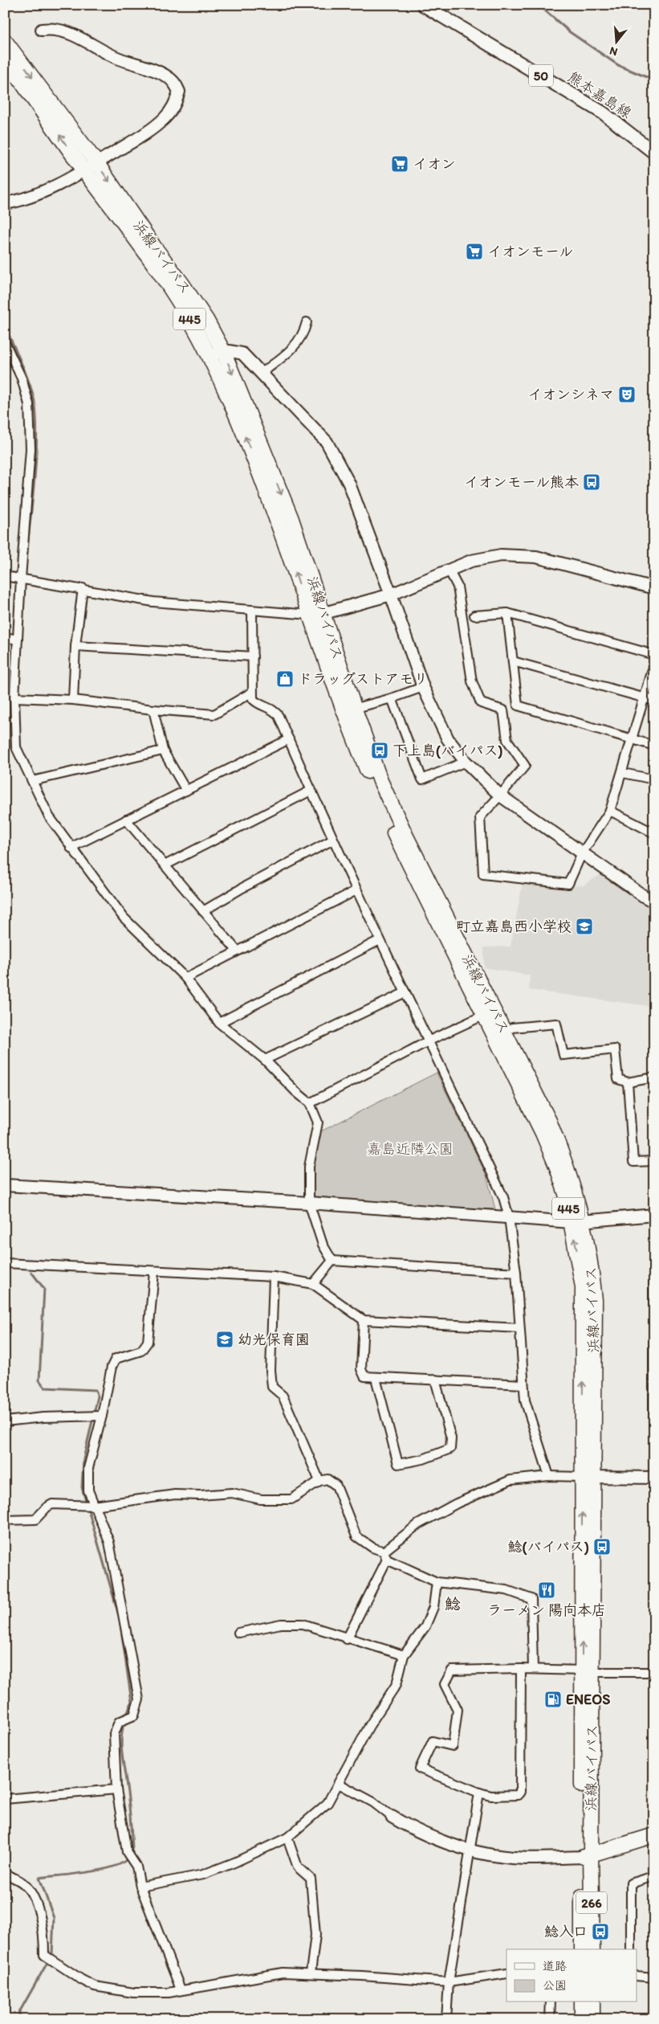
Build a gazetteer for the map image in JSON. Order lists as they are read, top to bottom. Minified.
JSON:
{"streets":{"highway":["浜線バイパス","445","266"],"main road":["50","熊本嘉島線"]},"districts":["鯰"],"parks":["嘉島近隣公園"],"places":{"supermarket":["イオン","イオンモール"],"theatre":["イオンシネマ"],"bus stop":["イオンモール熊本","下上島(バイパス)","鯰(バイパス)","鯰入口"],"shop":["ドラッグストアモリ"],"school or university":["町立嘉島西小学校","幼光保育園"],"restaurant":["ラーメン 陽向本店"],"fuel station":["ENEOS"]},"legend":["道路","公園"],"north":"bottom"}
